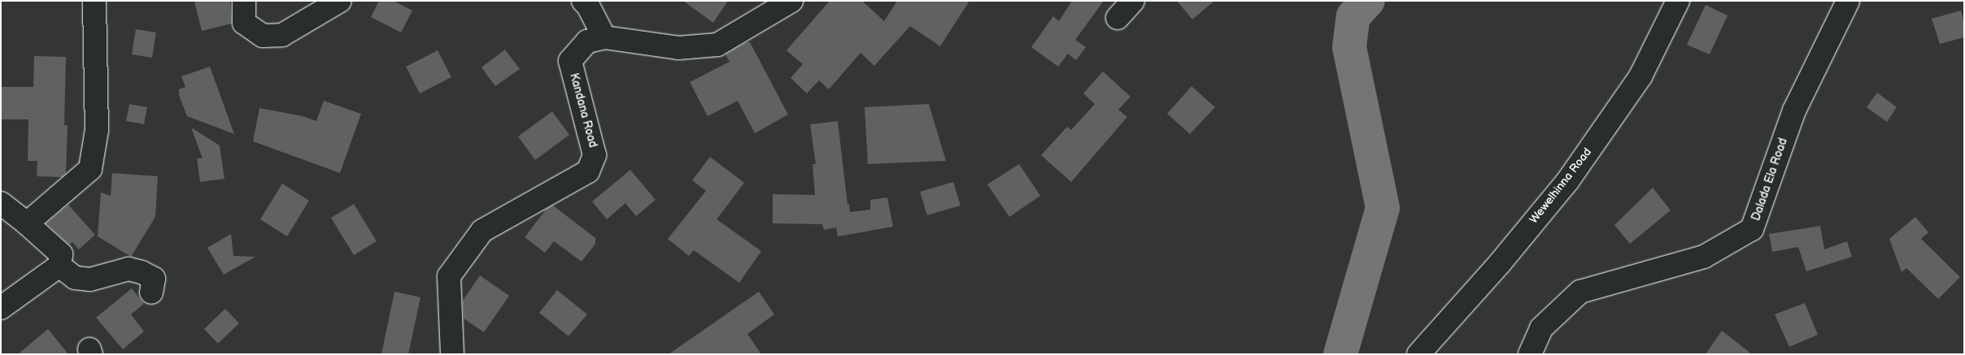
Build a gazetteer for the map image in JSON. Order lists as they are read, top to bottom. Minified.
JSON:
{"streets":{"street":["Kandana Road","Dalada Ela Road","Wewelhinna Road"]}}
